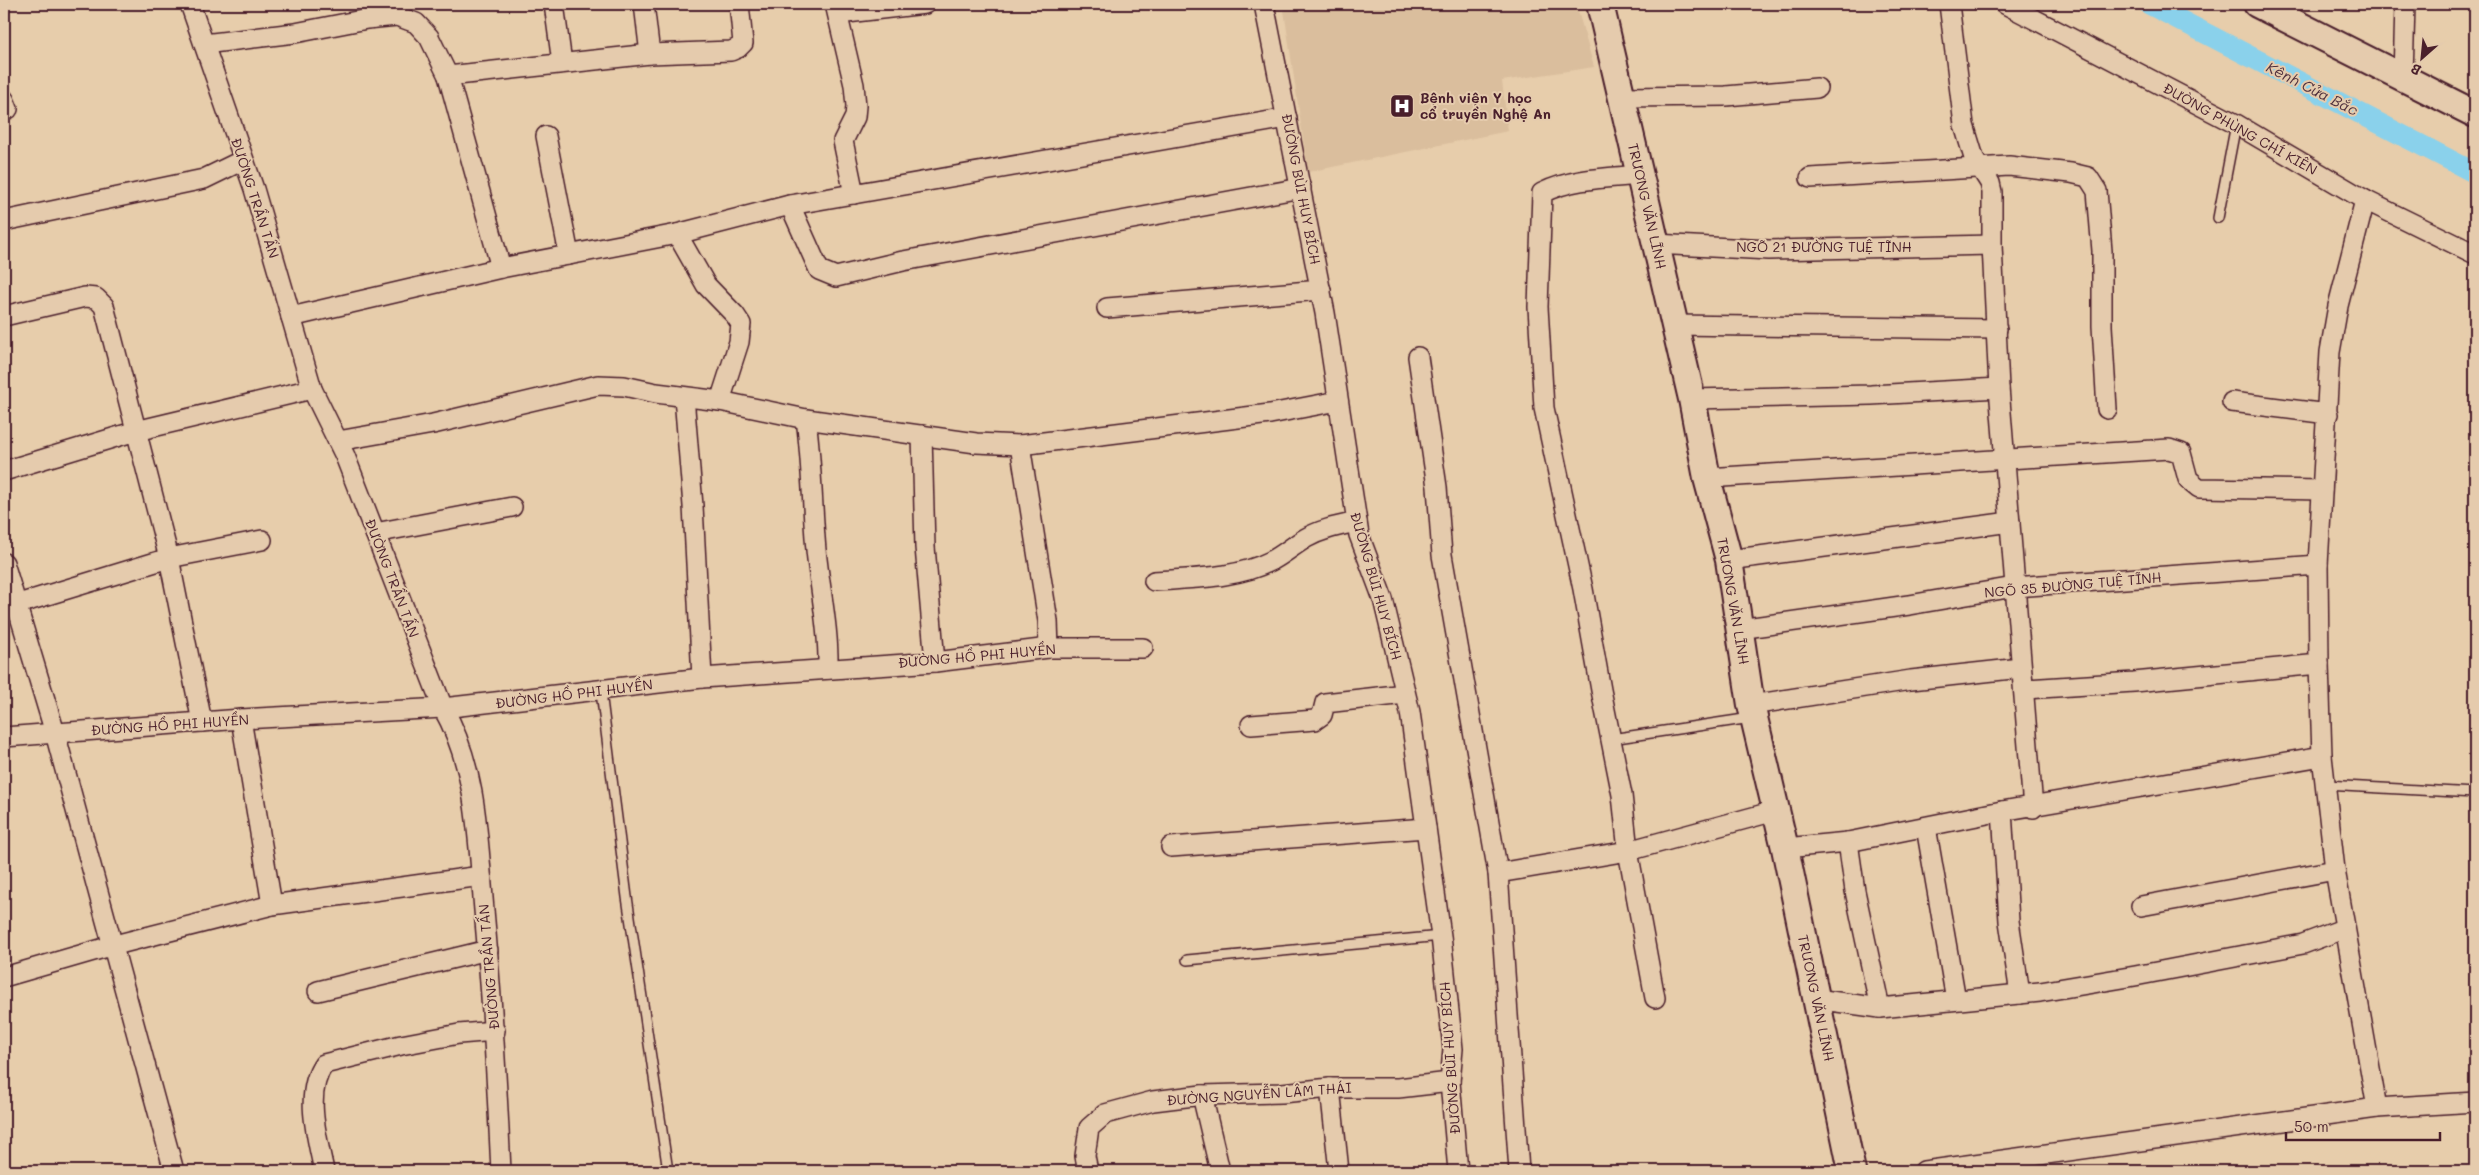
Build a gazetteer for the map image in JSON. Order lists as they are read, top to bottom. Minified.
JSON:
{"streets":{"street":["ĐƯỜNG PHÙNG CHÍ KIÊN","ĐƯỜNG BÙI HUY BÍCH","ĐƯỜNG TRẦN TẤN","TRƯƠNG VĂN LĨNH","NGÕ 21 ĐƯỜNG TUỆ TĨNH","NGÕ 35 ĐƯỜNG TUỆ TĨNH","ĐƯỜNG HỒ PHI HUYỀN","ĐƯỜNG NGUYỄN LÂM THÁI"]},"crossings":[["ĐƯỜNG BÙI HUY BÍCH","ĐƯỜNG NGUYỄN LÂM THÁI"],["ĐƯỜNG TRẦN TẤN","ĐƯỜNG HỒ PHI HUYỀN"],["TRƯƠNG VĂN LĨNH","NGÕ 21 ĐƯỜNG TUỆ TĨNH"],["TRƯƠNG VĂN LĨNH","NGÕ 35 ĐƯỜNG TUỆ TĨNH"]],"water":["Kênh Cửa Bắc"],"places":{"hospital":["Bệnh viện Y học cổ truyền Nghệ An"]},"scale_bar":"50 m","north":"bottom left"}
